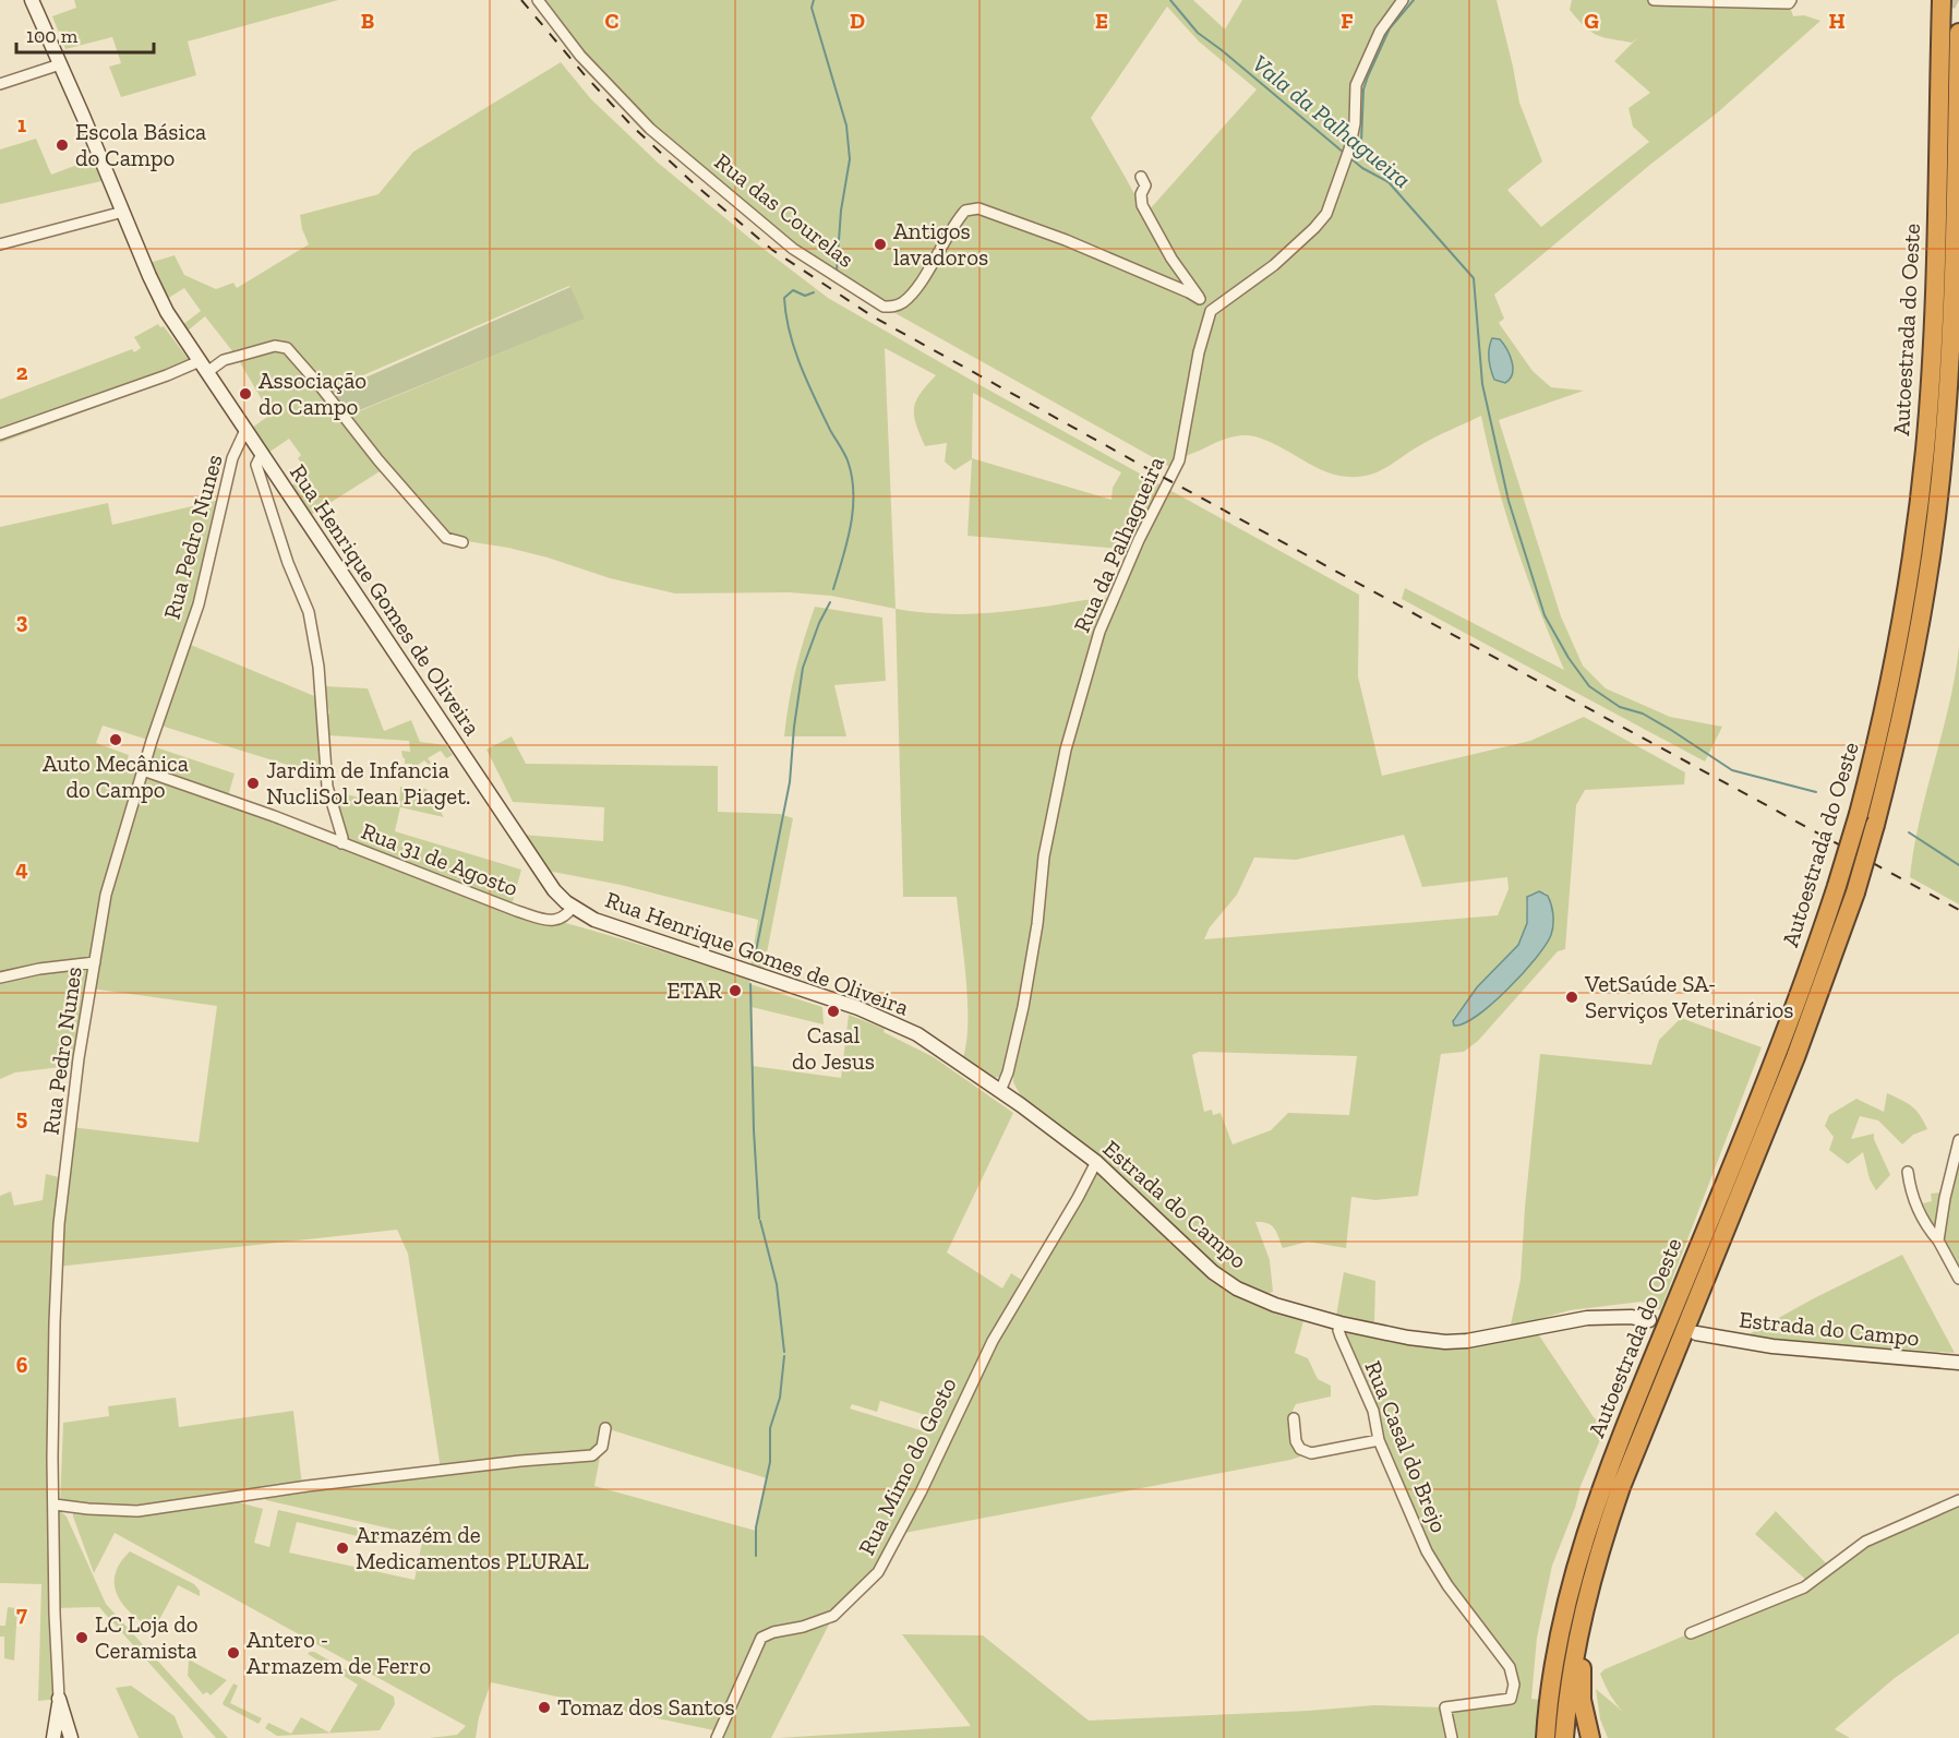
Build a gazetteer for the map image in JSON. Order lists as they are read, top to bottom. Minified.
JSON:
{"streets":{"highway":["Autoestrada do Oeste"],"street":["Rua das Courelas","Rua Pedro Nunes","Rua da Palhagueira","Rua Henrique Gomes de Oliveira","Rua 31 de Agosto","Estrada do Campo","Rua Casal do Brejo","Rua Mimo do Gosto"]},"crossings":[["Rua Pedro Nunes","Rua Henrique Gomes de Oliveira"],["Rua Pedro Nunes","Rua 31 de Agosto"],["Rua da Palhagueira","Rua Henrique Gomes de Oliveira"],["Rua Henrique Gomes de Oliveira","Rua 31 de Agosto"],["Rua Henrique Gomes de Oliveira","Estrada do Campo"],["Estrada do Campo","Rua Casal do Brejo"],["Estrada do Campo","Rua Mimo do Gosto"]],"water":["Vala da Palhagueira"],"places":["Escola Básica do Campo","Antigos lavadoros","Associação do Campo","Auto Mecânica do Campo","Jardim de Infancia NucliSol Jean Piaget.","ETAR","VetSaúde SA- Serviços Veterinários","Casal do Jesus","Armazém de Medicamentos PLURAL","LC Loja do Ceramista","Antero - Armazem de Ferro","Tomaz dos Santos"],"scale_bar":"100 m","grid":{"columns":["B","C","D","E","F","G","H"],"rows":["1","2","3","4","5","6","7"]}}
